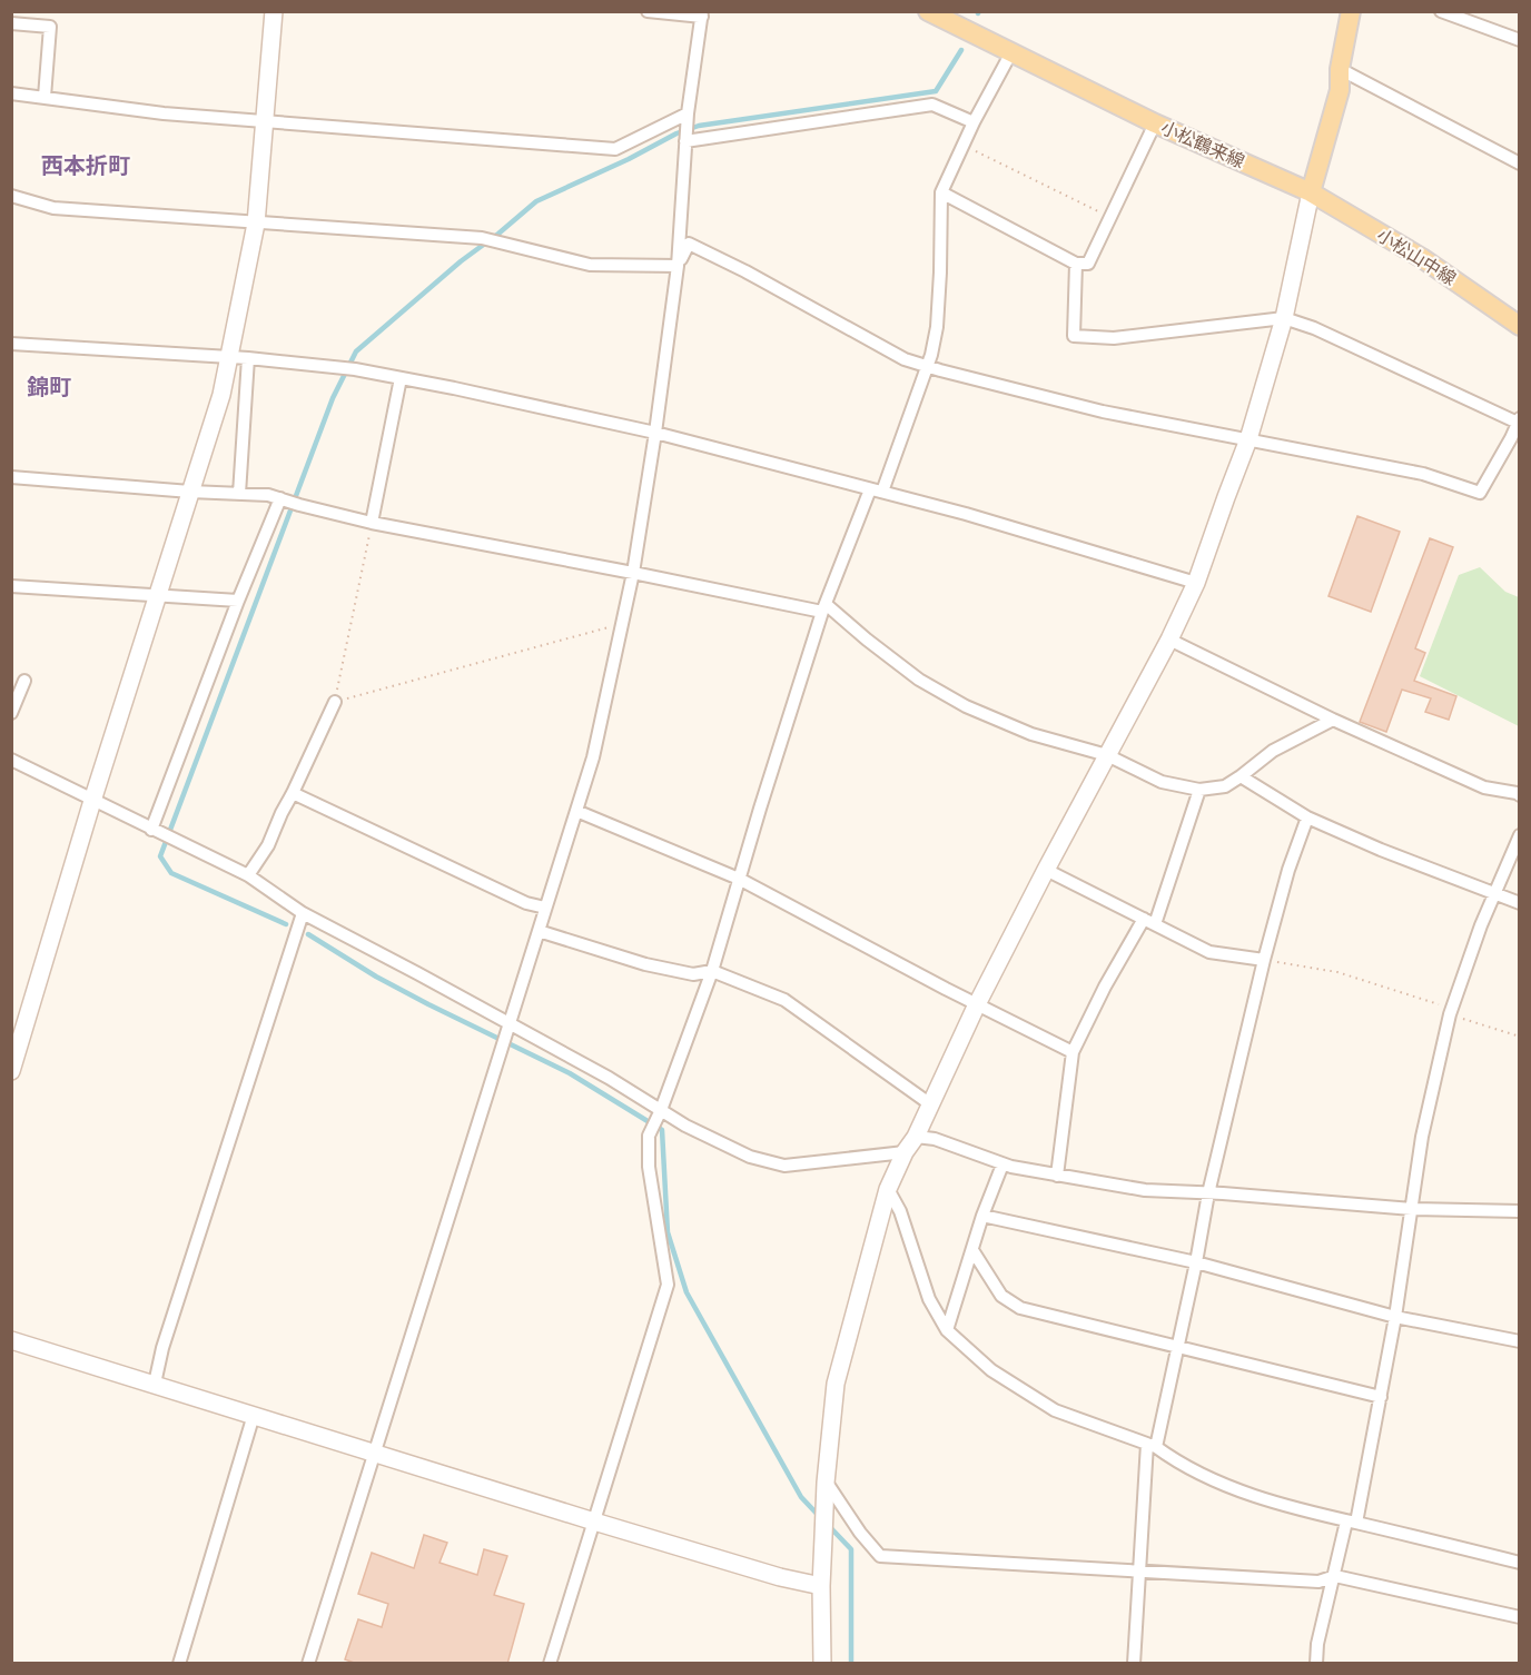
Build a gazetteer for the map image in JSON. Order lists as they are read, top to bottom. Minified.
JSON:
{"streets":{"main road":["小松鶴来線","小松山中線"]},"crossings":[["小松鶴来線","小松山中線"]],"districts":["西本折町","錦町"]}
